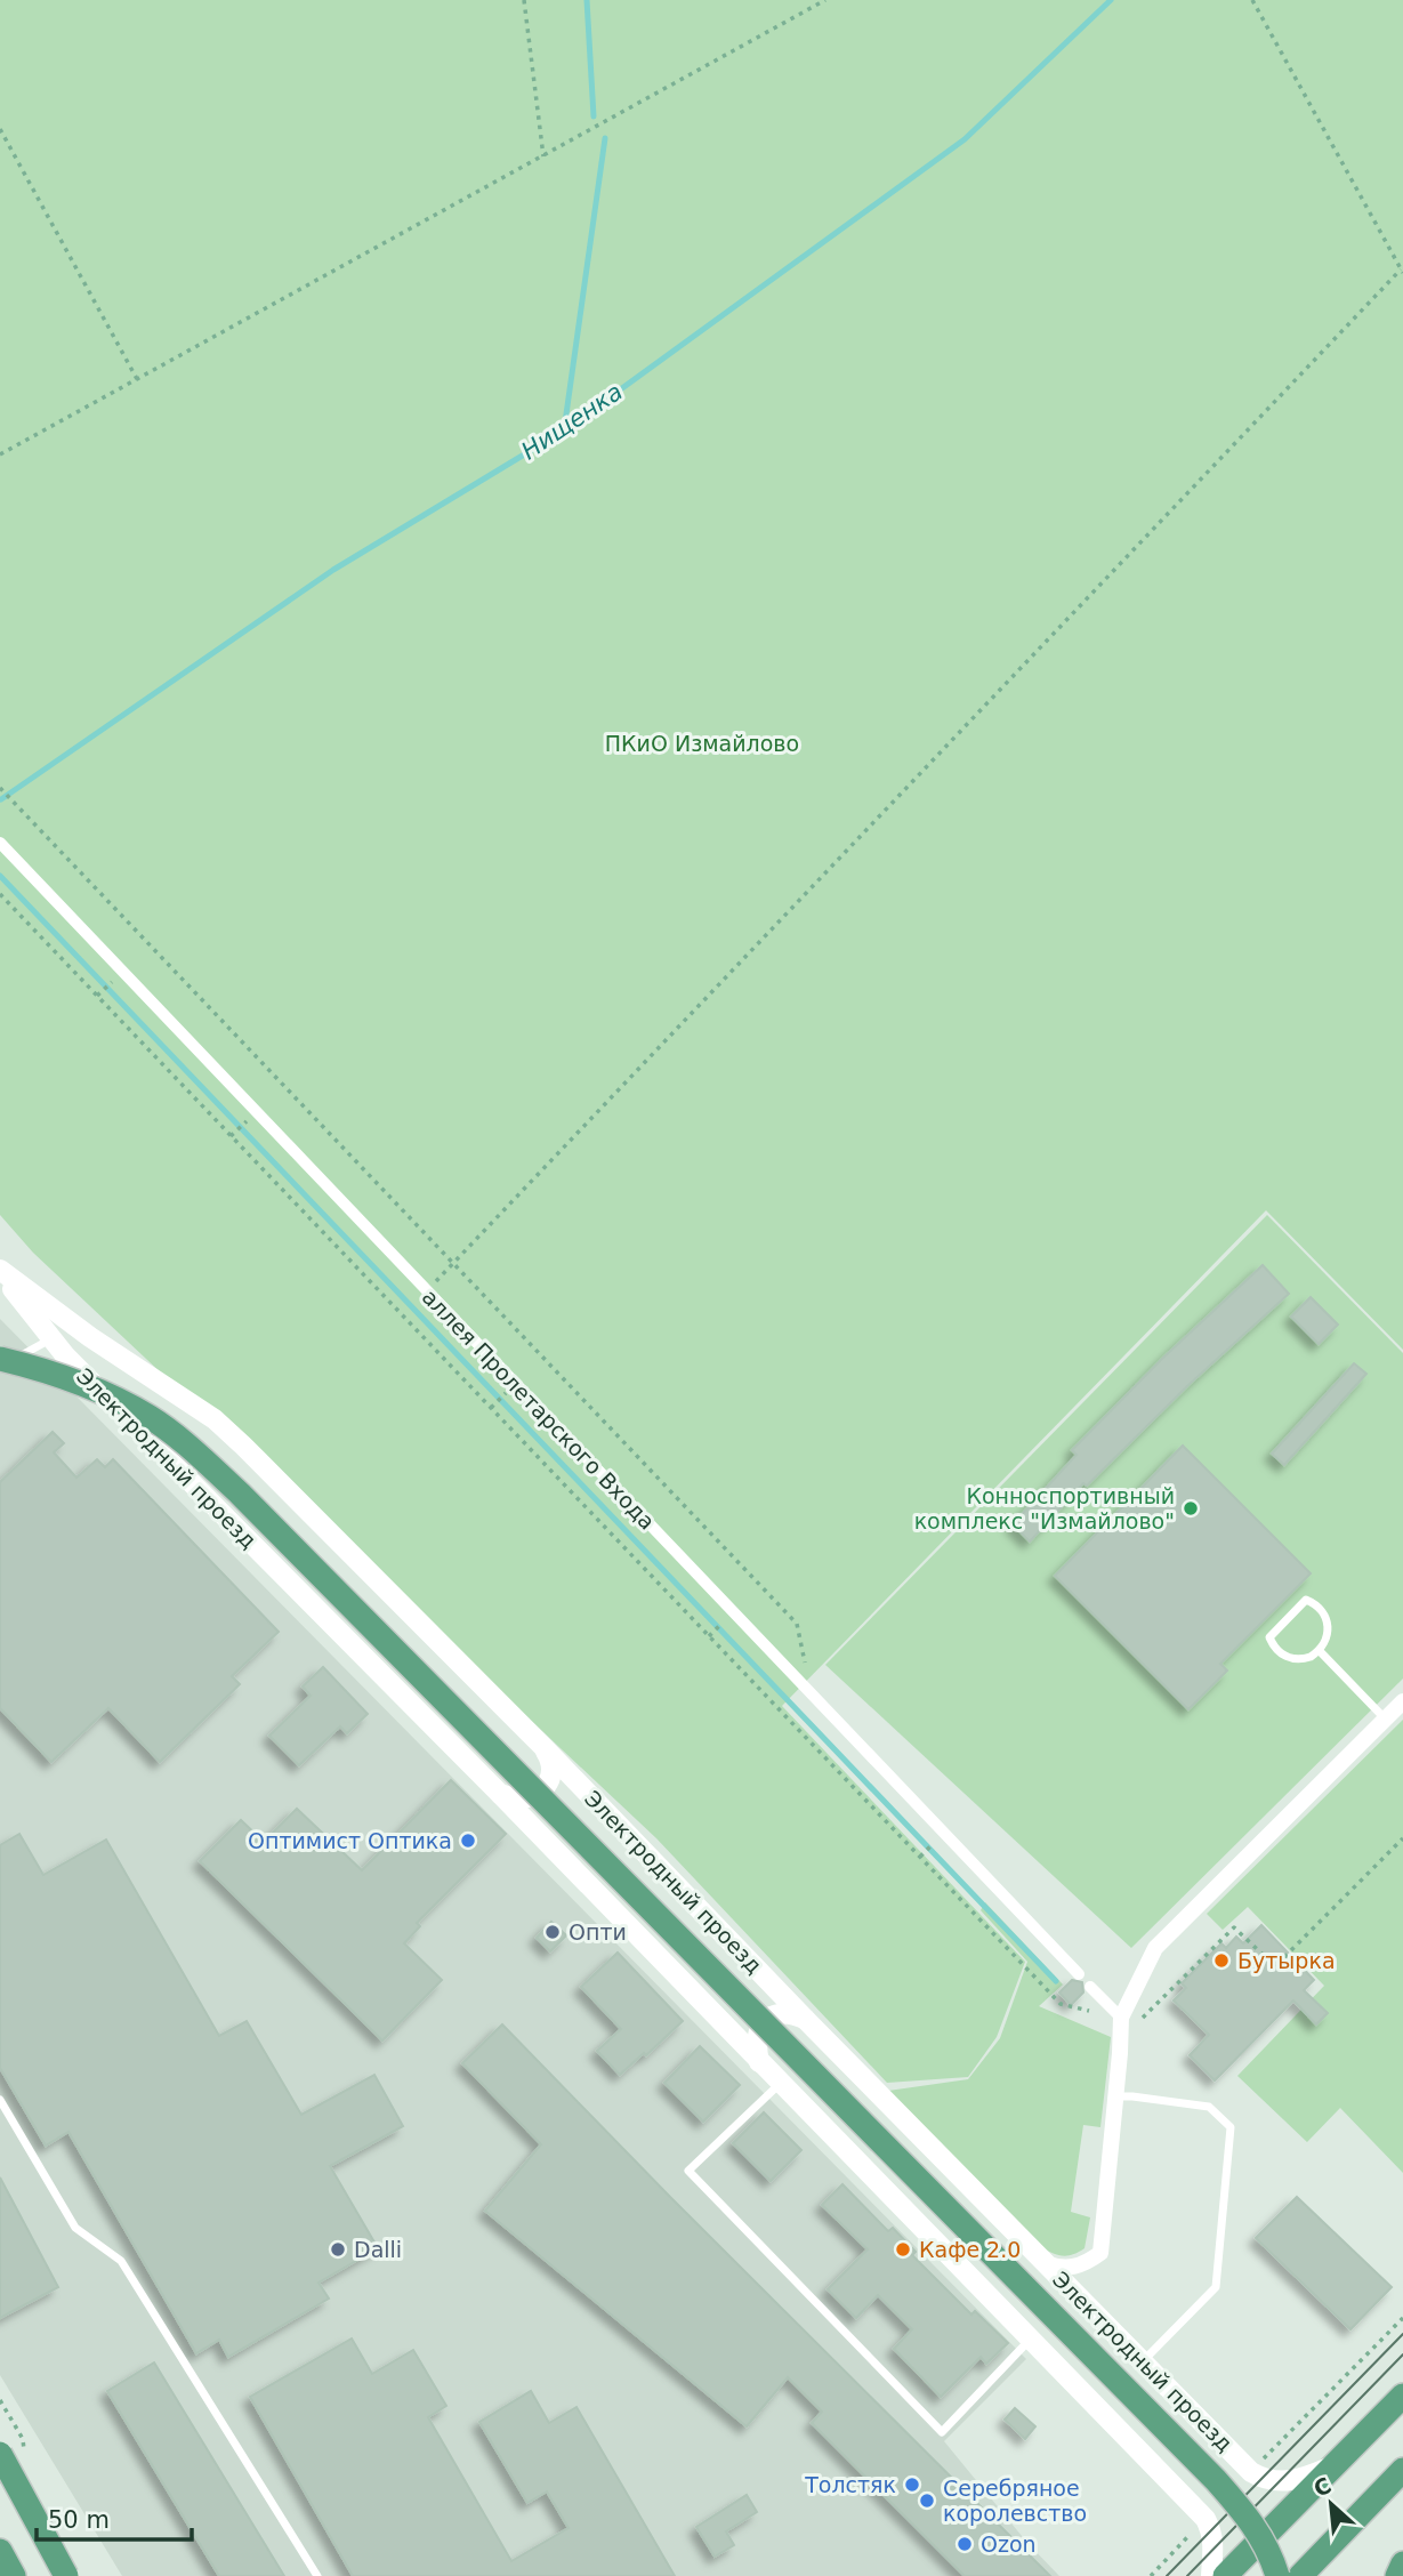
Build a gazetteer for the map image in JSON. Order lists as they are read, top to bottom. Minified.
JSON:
{"streets":{"street":["аллея Пролетарского Входа","Электродный проезд"]},"water":["Нищенка"],"parks":["ПКиО Измайлово"],"places":["Конноспортивный комплекс \"Измайлово\"","Оптимист Оптика","Опти","Бутырка","Dalli","Кафе 2.0","Толстяк","Серебряное королевство","Ozon"],"scale_bar":"50 m","north":"top left"}
